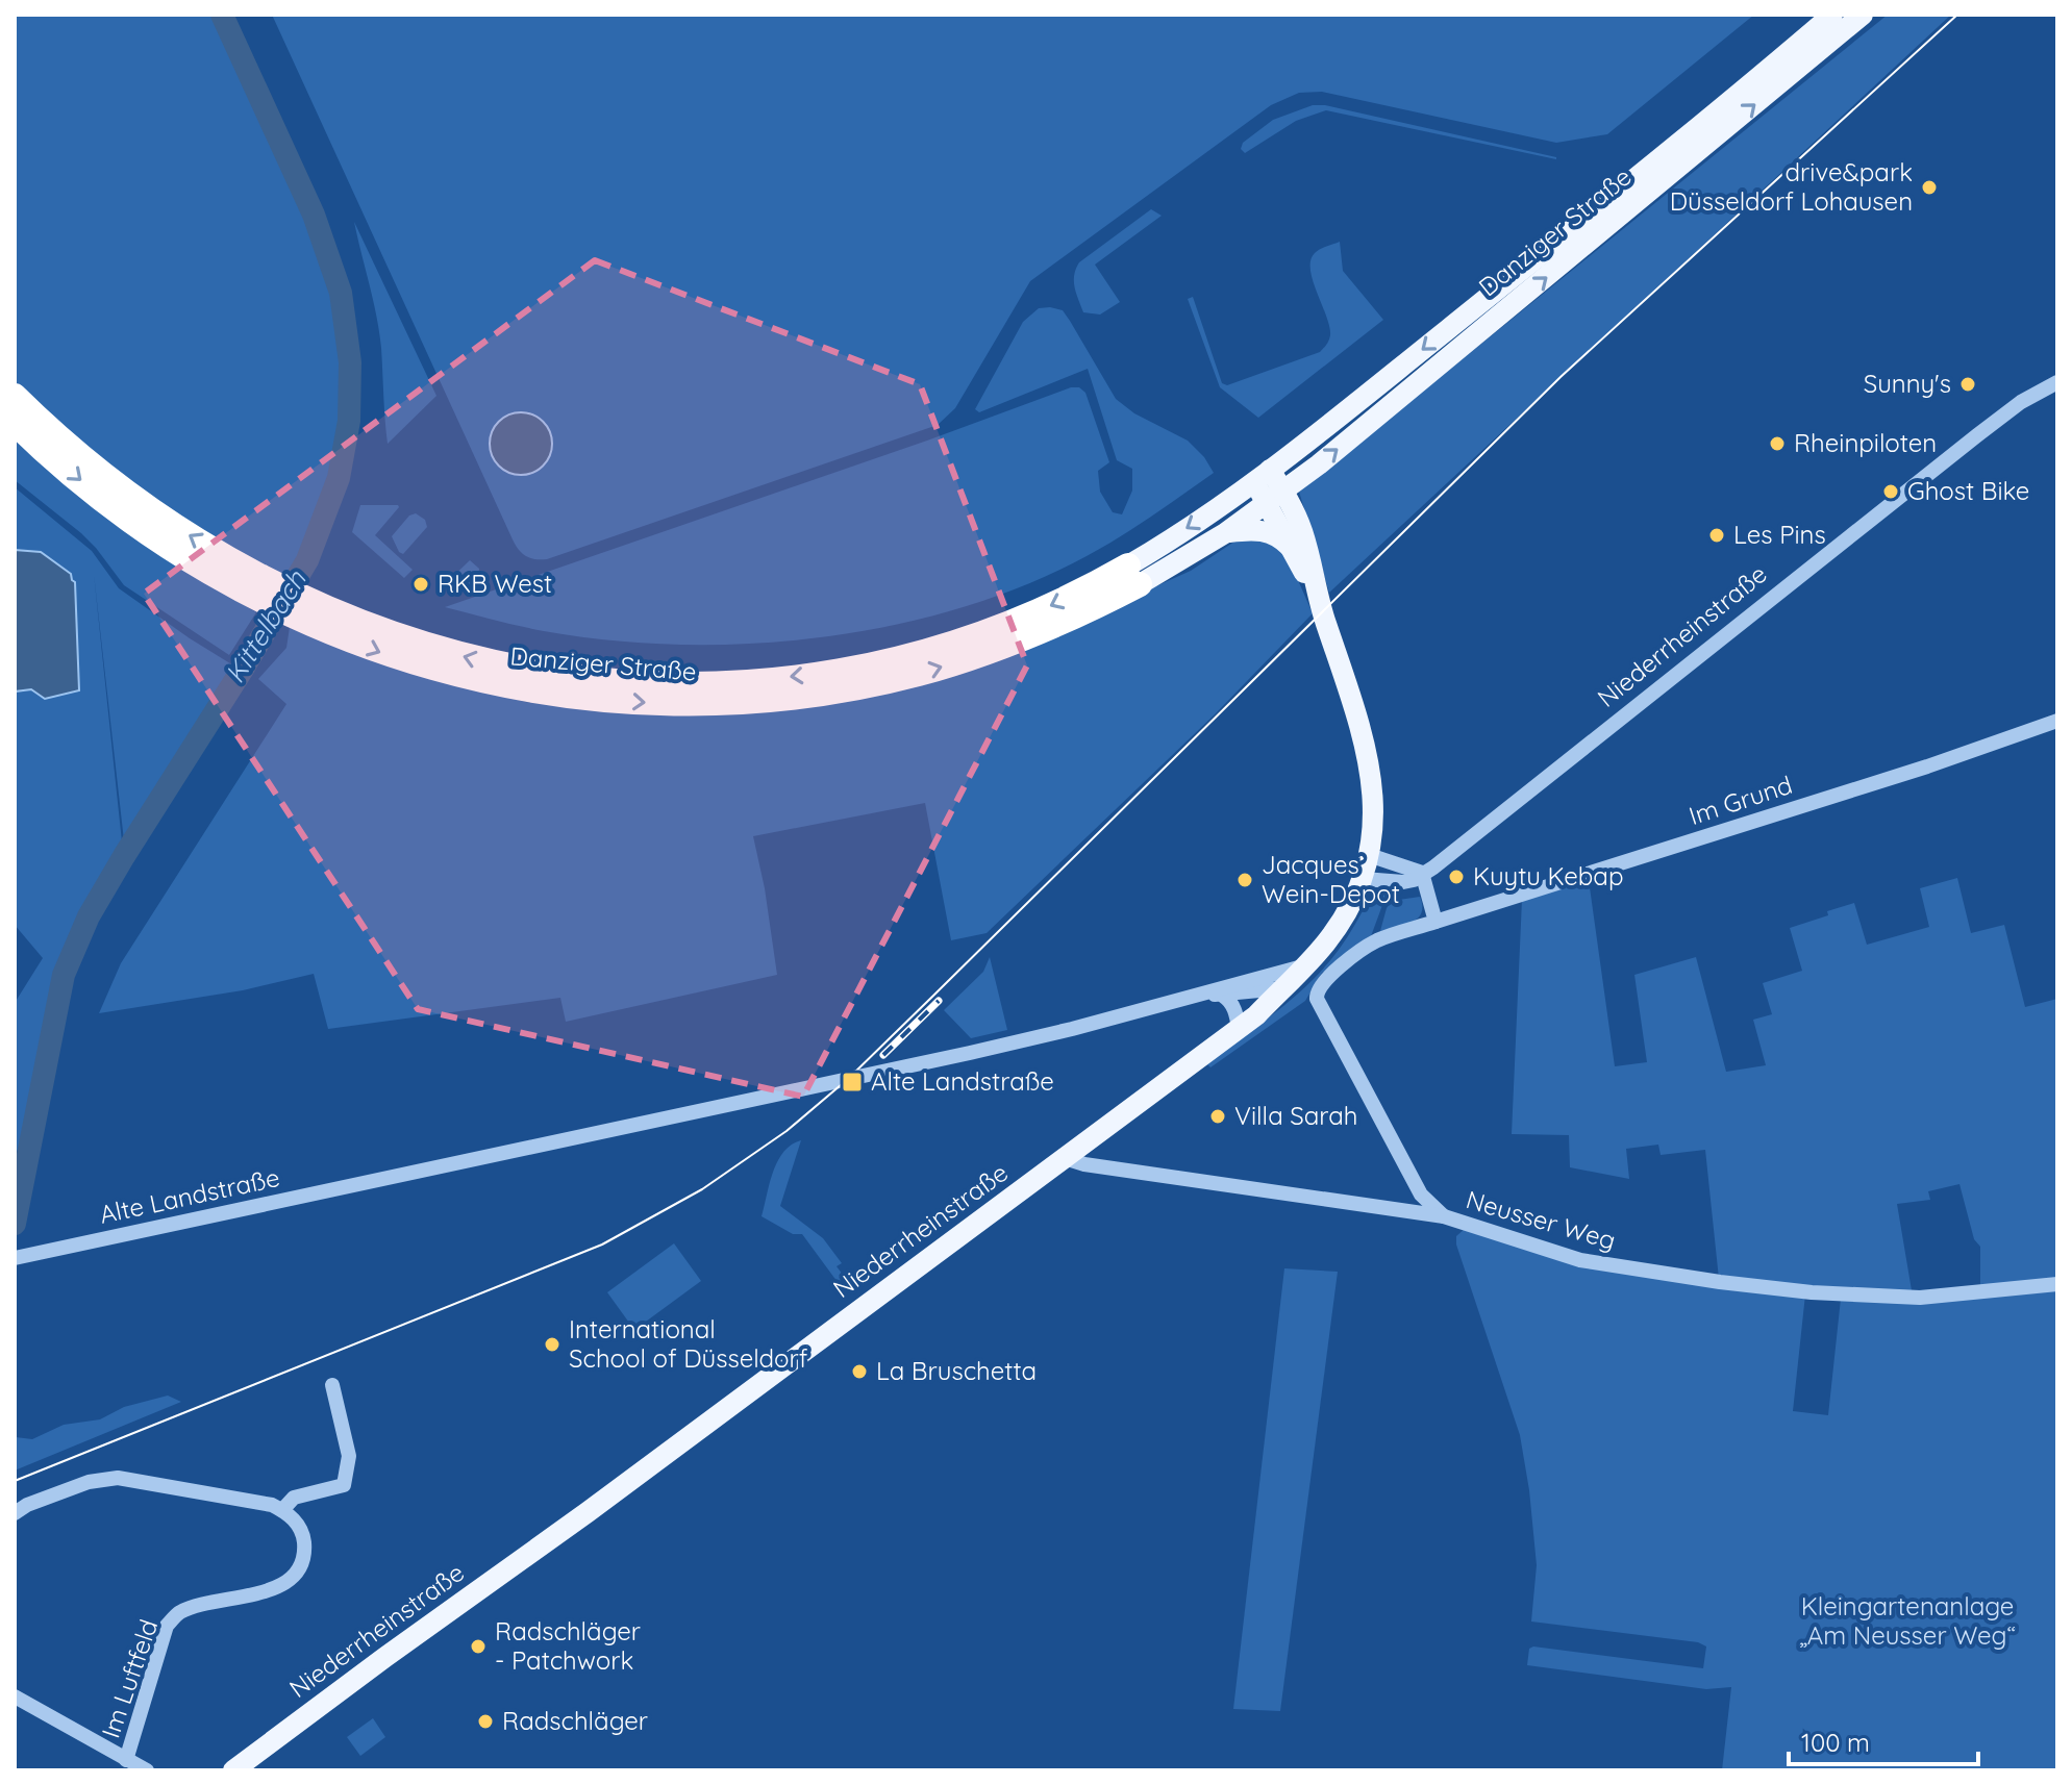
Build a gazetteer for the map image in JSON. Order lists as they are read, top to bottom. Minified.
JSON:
{"streets":{"highway":["Danziger Straße"],"main road":["Niederrheinstraße"],"street":["Im Grund","Alte Landstraße","Neusser Weg","Im Luftfeld"]},"crossings":[["Niederrheinstraße","Alte Landstraße"],["Niederrheinstraße","Neusser Weg"]],"water":["Kittelbach"],"parks":["Kleingartenanlage „Am Neusser Weg“"],"places":{"other":["drive&park Düsseldorf Lohausen","Sunny's","Rheinpiloten","Ghost Bike","Les Pins","RKB West","Kuytu Kebap","Jacques’ Wein-Depot","Villa Sarah","International School of Düsseldorf","La Bruschetta","Radschläger - Patchwork","Radschläger"],"transit":["Alte Landstraße"]},"scale_bar":"100 m"}
